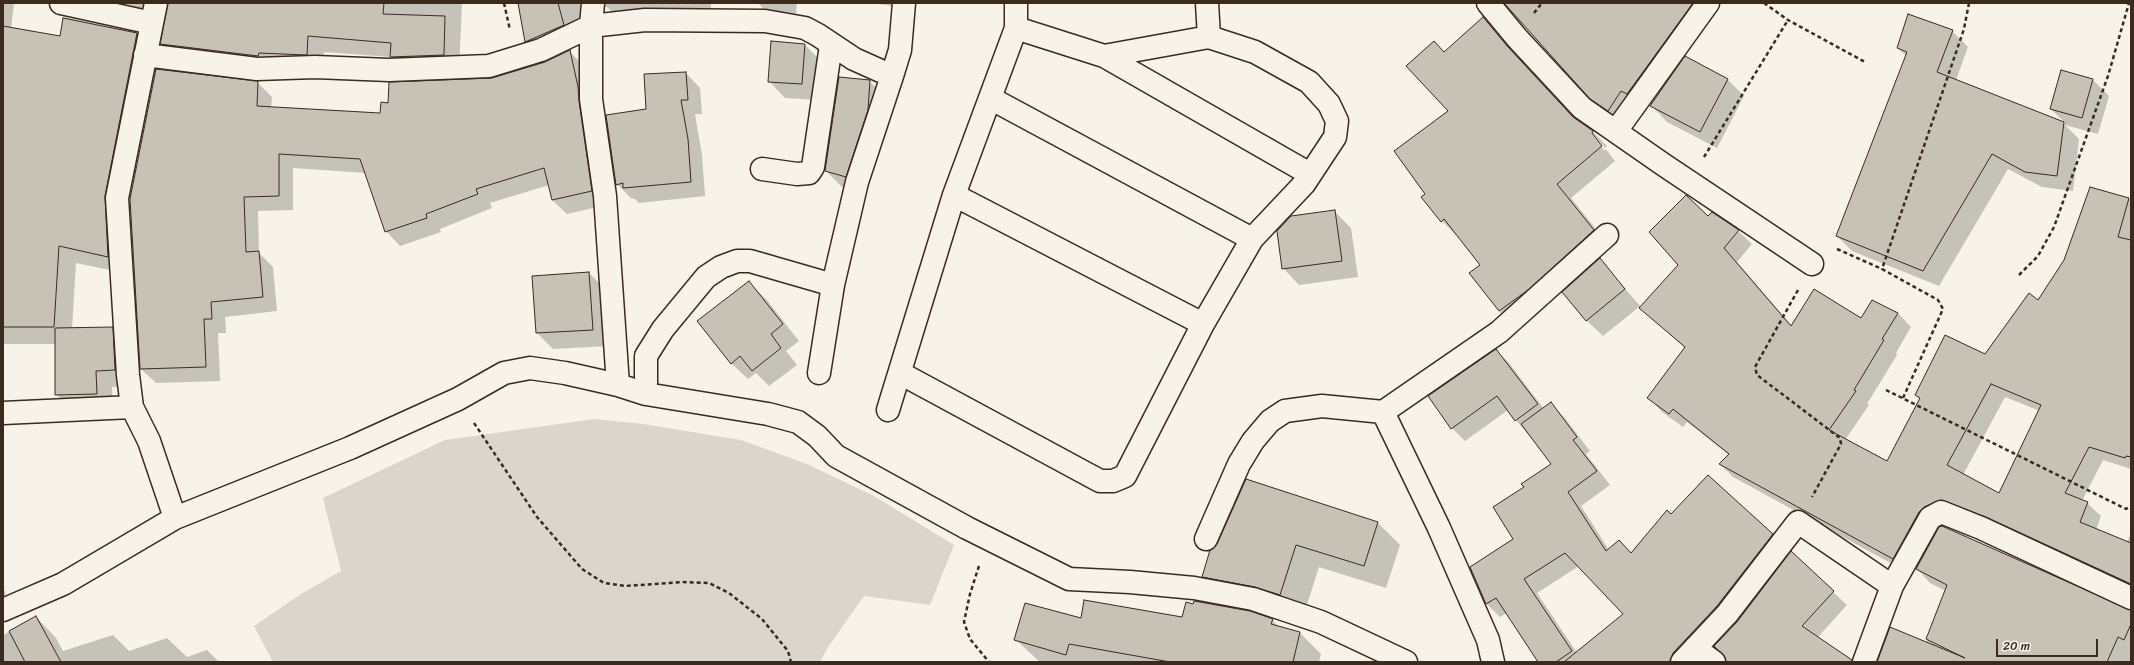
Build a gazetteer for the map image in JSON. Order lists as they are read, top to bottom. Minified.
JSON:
{"scale_bar":"20 m"}
